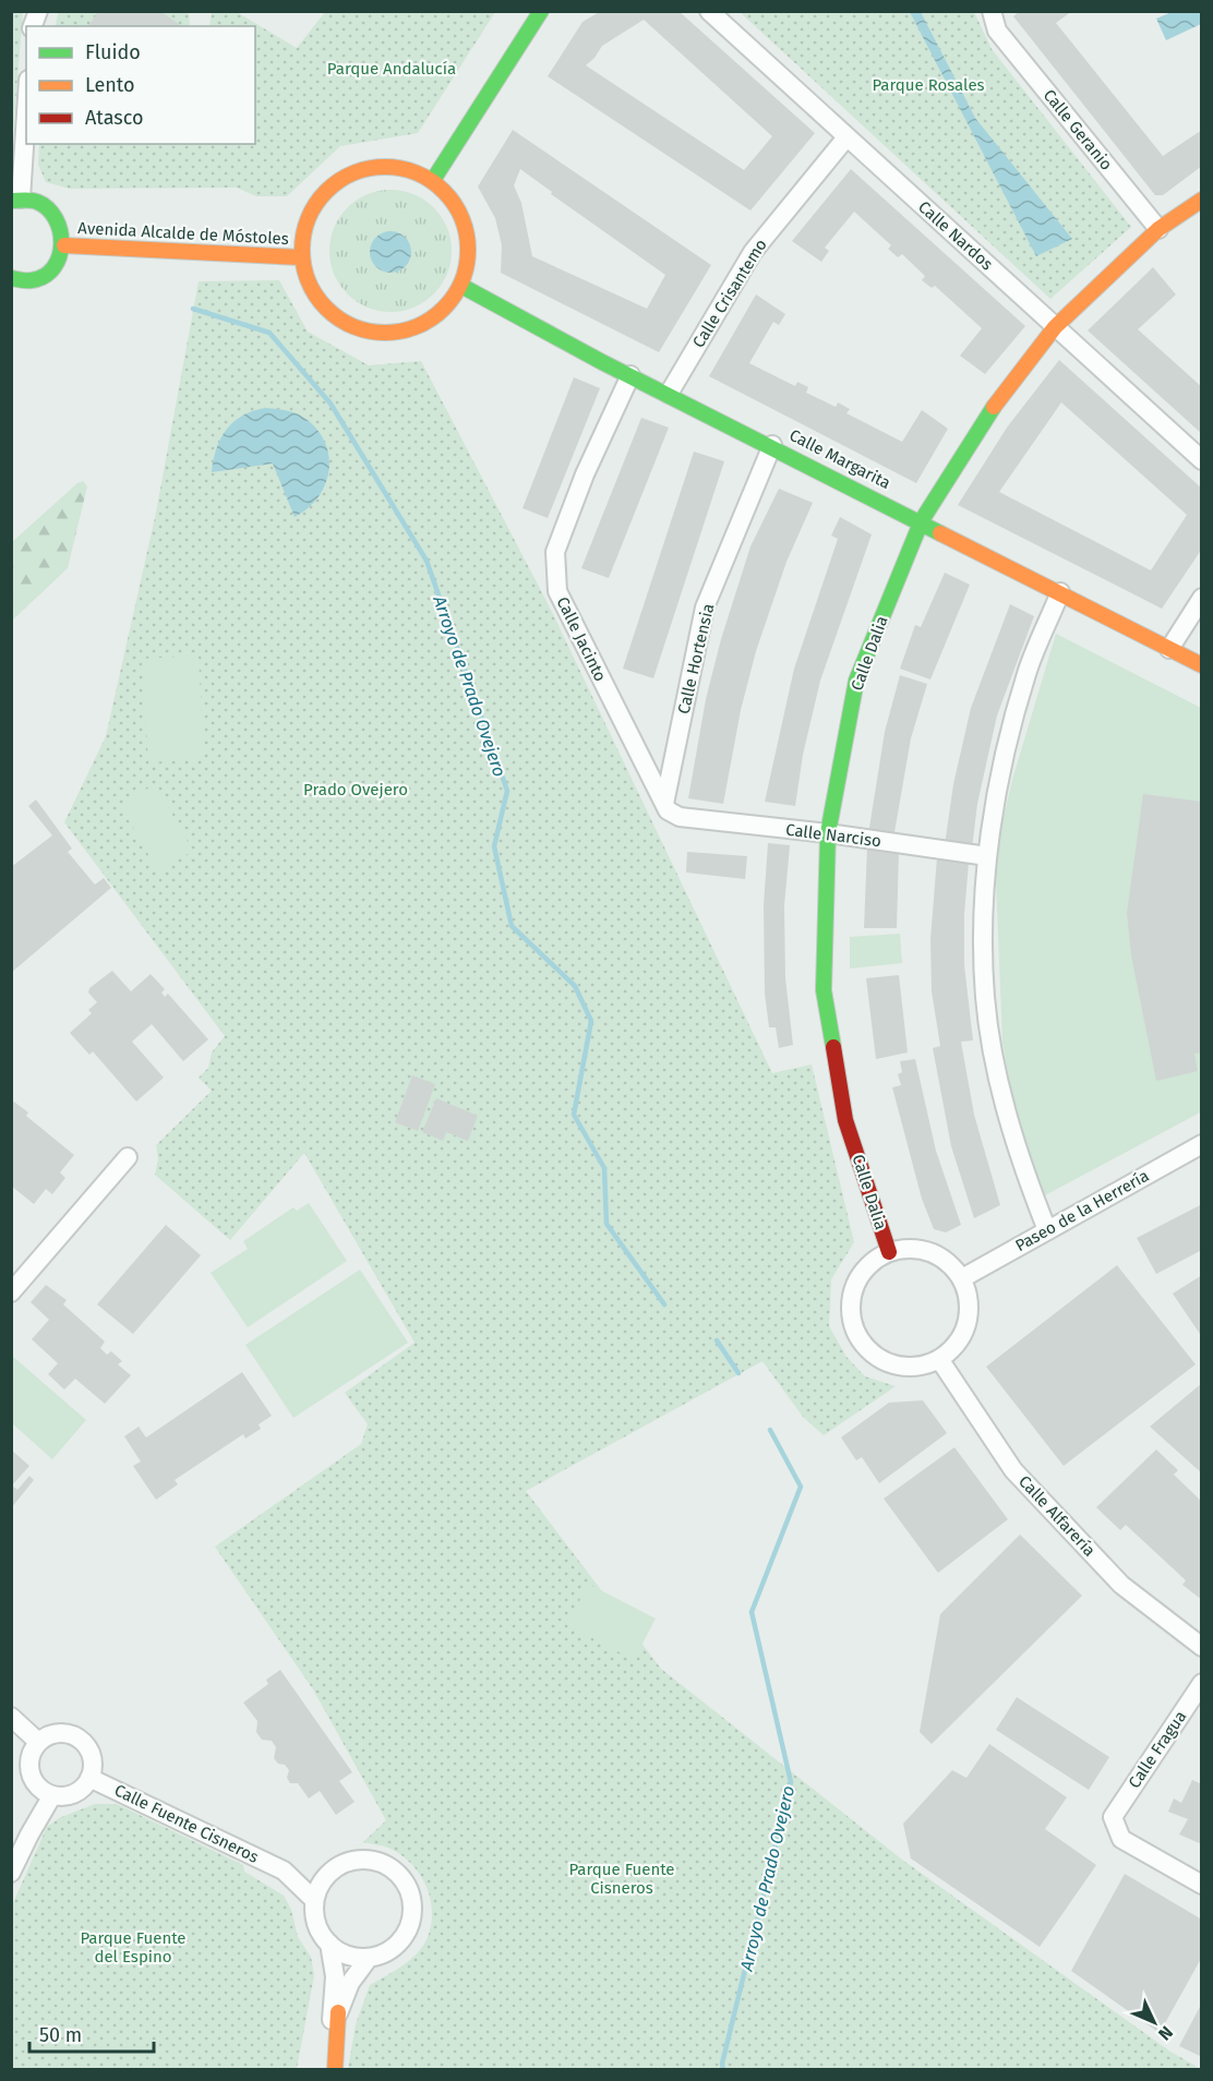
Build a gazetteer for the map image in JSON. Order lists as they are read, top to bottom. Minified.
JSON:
{"streets":{"main road":["Avenida Alcalde de Móstoles","Calle Margarita","Calle Dalia"],"street":["Calle Geranio","Calle Nardos","Calle Crisantemo","Calle Jacinto","Calle Hortensia","Calle Narciso","Paseo de la Herrería","Calle Alfarería","Calle Fragua","Calle Fuente Cisneros"]},"crossings":[["Calle Geranio","Calle Dalia"],["Avenida Alcalde de Móstoles","Calle Margarita"],["Calle Nardos","Calle Crisantemo"],["Calle Nardos","Calle Dalia"],["Calle Crisantemo","Calle Margarita"],["Calle Margarita","Calle Jacinto"],["Calle Margarita","Calle Dalia"],["Calle Margarita","Calle Hortensia"],["Calle Jacinto","Calle Hortensia"],["Calle Jacinto","Calle Narciso"],["Calle Dalia","Calle Narciso"],["Calle Dalia","Paseo de la Herrería"],["Calle Dalia","Calle Alfarería"],["Paseo de la Herrería","Calle Alfarería"]],"water":["Arroyo de Prado Ovejero"],"parks":["Parque Andalucía","Parque Rosales","Prado Ovejero","Parque Fuente Cisneros","Parque Fuente del Espino"],"legend":["Fluido","Lento","Atasco"],"scale_bar":"50 m","north":"bottom right"}
